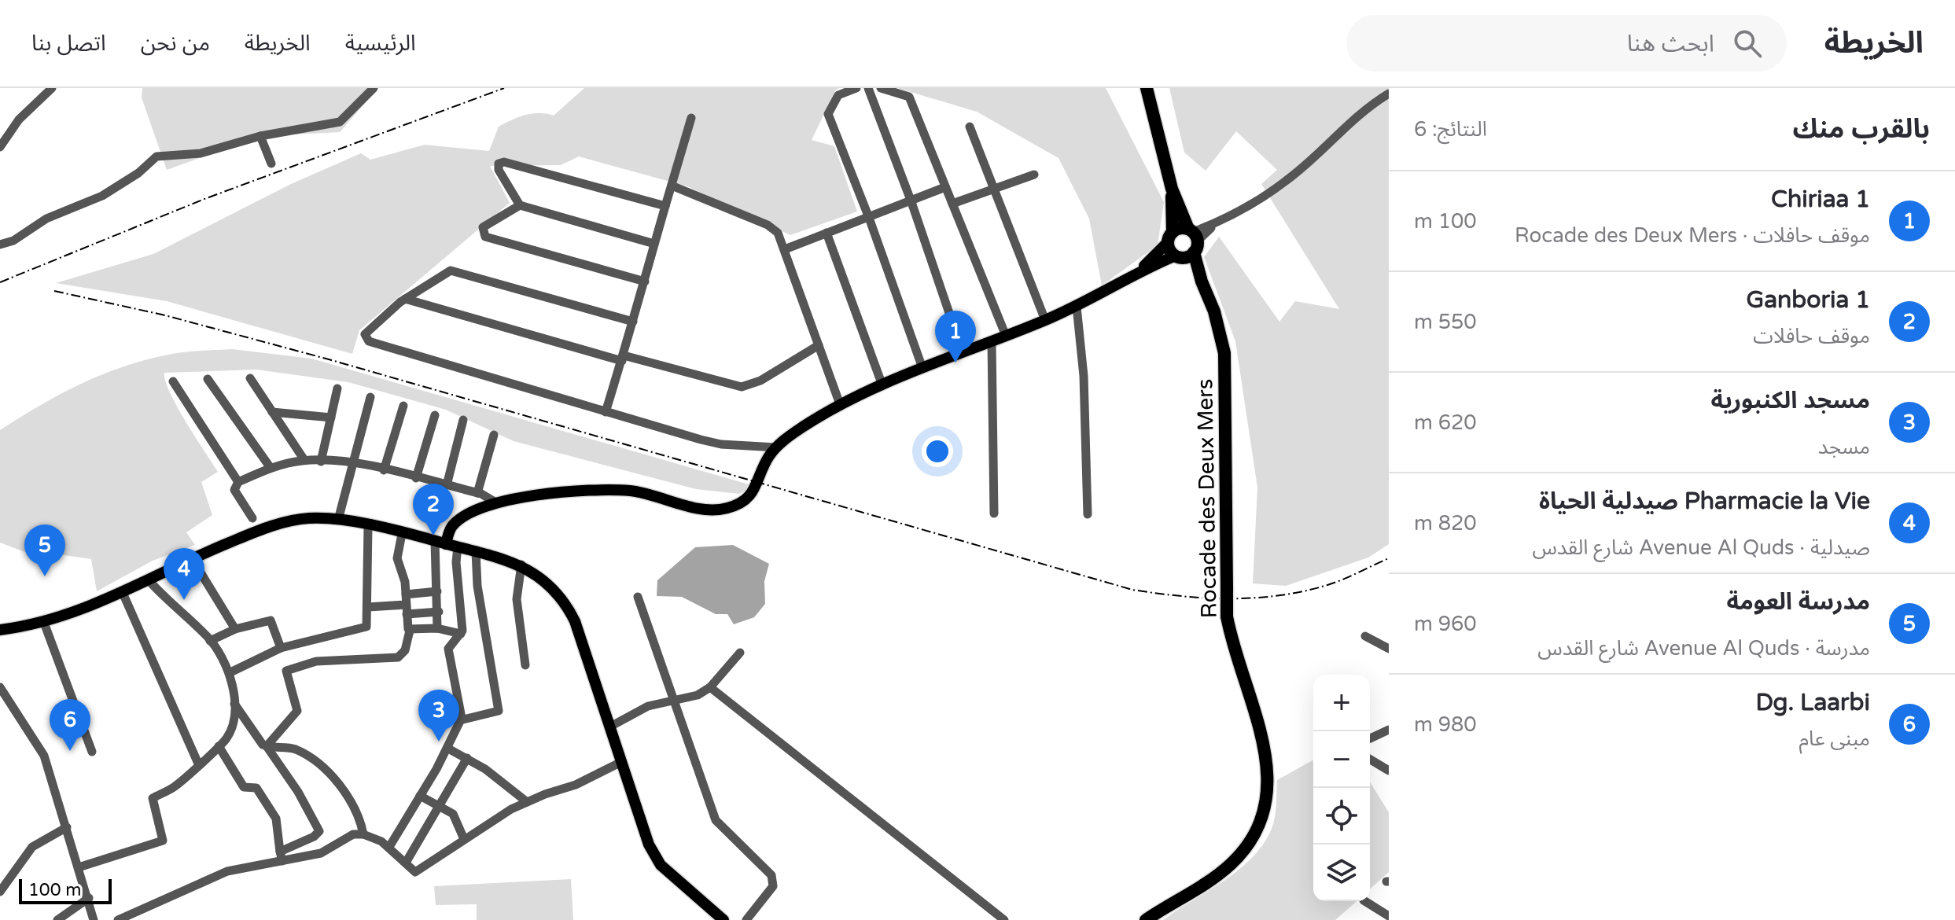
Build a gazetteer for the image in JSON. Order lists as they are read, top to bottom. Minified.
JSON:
{"streets":{"highway":["Rocade des Deux Mers"]},"scale_bar":"100 m","page":{"header":"الخريطة","search":"ابحث هنا","nav":["الرئيسية","الخريطة","من نحن","اتصل بنا"],"heading":["بالقرب منك","النتائج: 6"],"list":[{"mark":"1","name":"Chiriaa 1","note":"موقف حافلات · Rocade des Deux Mers","value":"100 m"},{"mark":"2","name":"Ganboria 1","note":"موقف حافلات","value":"550 m"},{"mark":"3","name":"مسجد الكنبورية","note":"مسجد","value":"620 m"},{"mark":"4","name":"Pharmacie la Vie صيدلية الحياة","note":"صيدلية · Avenue Al Quds شارع القدس","value":"820 m"},{"mark":"5","name":"مدرسة العومة","note":"مدرسة · Avenue Al Quds شارع القدس","value":"960 m"},{"mark":"6","name":"Dg. Laarbi","note":"مبنى عام","value":"980 m"}],"pins":["1","2","5","4","3","6"],"map_buttons":["+","−"],"scale":"100 m"}}
